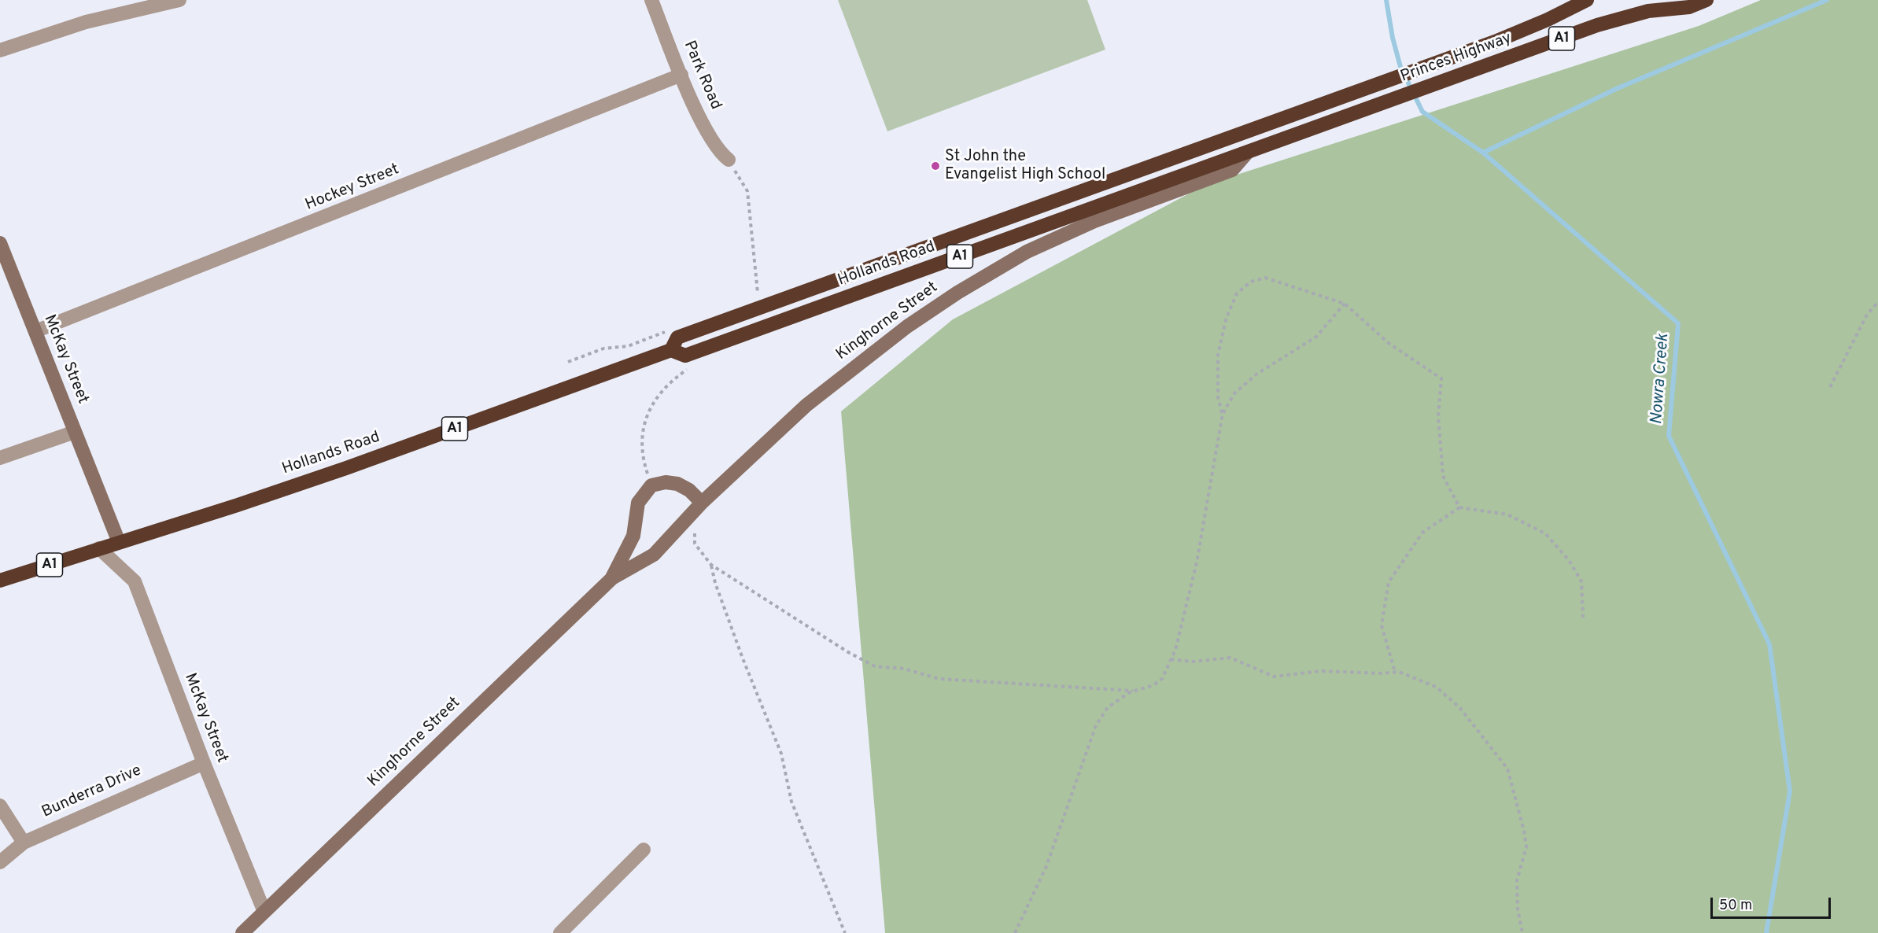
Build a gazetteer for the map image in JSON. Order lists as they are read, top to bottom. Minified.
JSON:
{"streets":{"highway":["A1","Princes Highway","Hollands Road"],"main road":["Kinghorne Street","McKay Street"],"street":["Park Road","Hockey Street","Bunderra Drive"]},"crossings":[["A1","Princes Highway"],["Princes Highway","Hollands Road"],["Princes Highway","Kinghorne Street"],["Park Road","Hockey Street"],["Hockey Street","McKay Street"],["Hollands Road","Kinghorne Street"],["Hollands Road","McKay Street"],["Kinghorne Street","McKay Street"],["McKay Street","Bunderra Drive"]],"water":["Nowra Creek"],"places":["St John the Evangelist High School"],"scale_bar":"50 m"}
